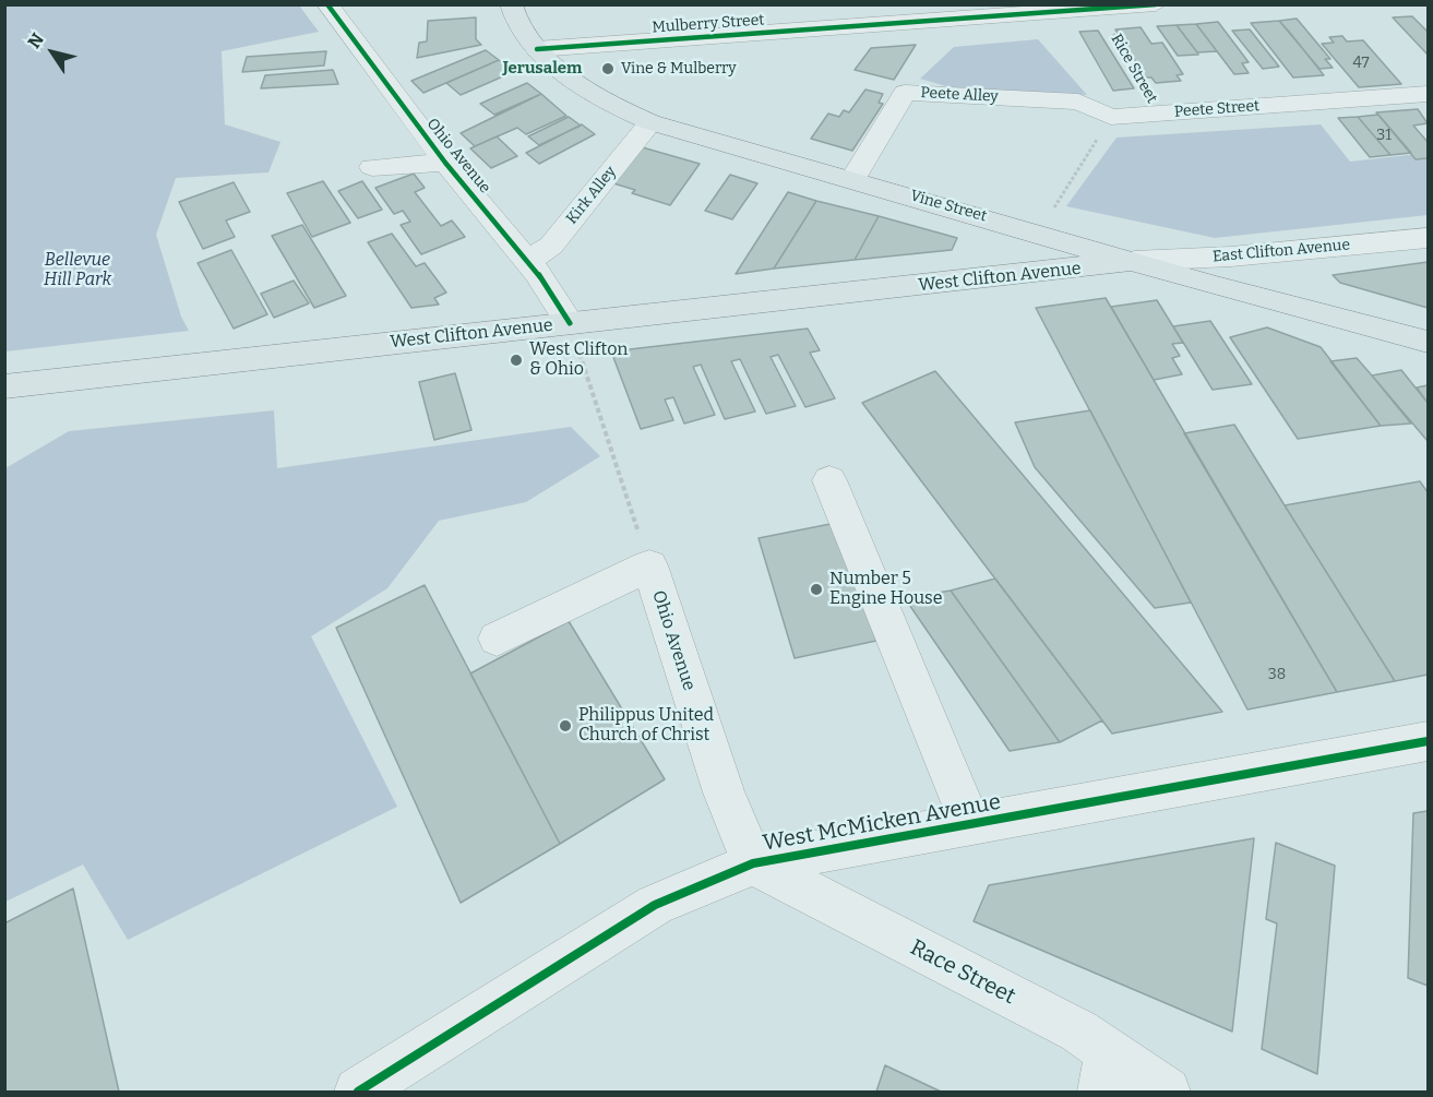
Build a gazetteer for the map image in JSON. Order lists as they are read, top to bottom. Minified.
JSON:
{"streets":{"main road":["Vine Street","West Clifton Avenue"],"street":["Mulberry Street","Peete Alley","Peete Street","Ohio Avenue","Kirk Alley","East Clifton Avenue","West McMicken Avenue","Race Street"],"path":["Rice Street"]},"crossings":[["Mulberry Street","Rice Street"],["Mulberry Street","Vine Street"],["Rice Street","Peete Street"],["Peete Alley","Peete Street"],["Peete Alley","Vine Street"],["Ohio Avenue","Kirk Alley"],["Ohio Avenue","West Clifton Avenue"],["Ohio Avenue","West McMicken Avenue"],["Ohio Avenue","Race Street"],["Kirk Alley","Vine Street"],["Vine Street","East Clifton Avenue"],["Vine Street","West Clifton Avenue"],["East Clifton Avenue","West Clifton Avenue"],["West McMicken Avenue","Race Street"]],"districts":["Jerusalem"],"parks":["Bellevue Hill Park"],"places":["Vine & Mulberry","West Clifton & Ohio","Number 5 Engine House","Philippus United Church of Christ"],"house_numbers":["47","31","38"],"north":"top left"}
